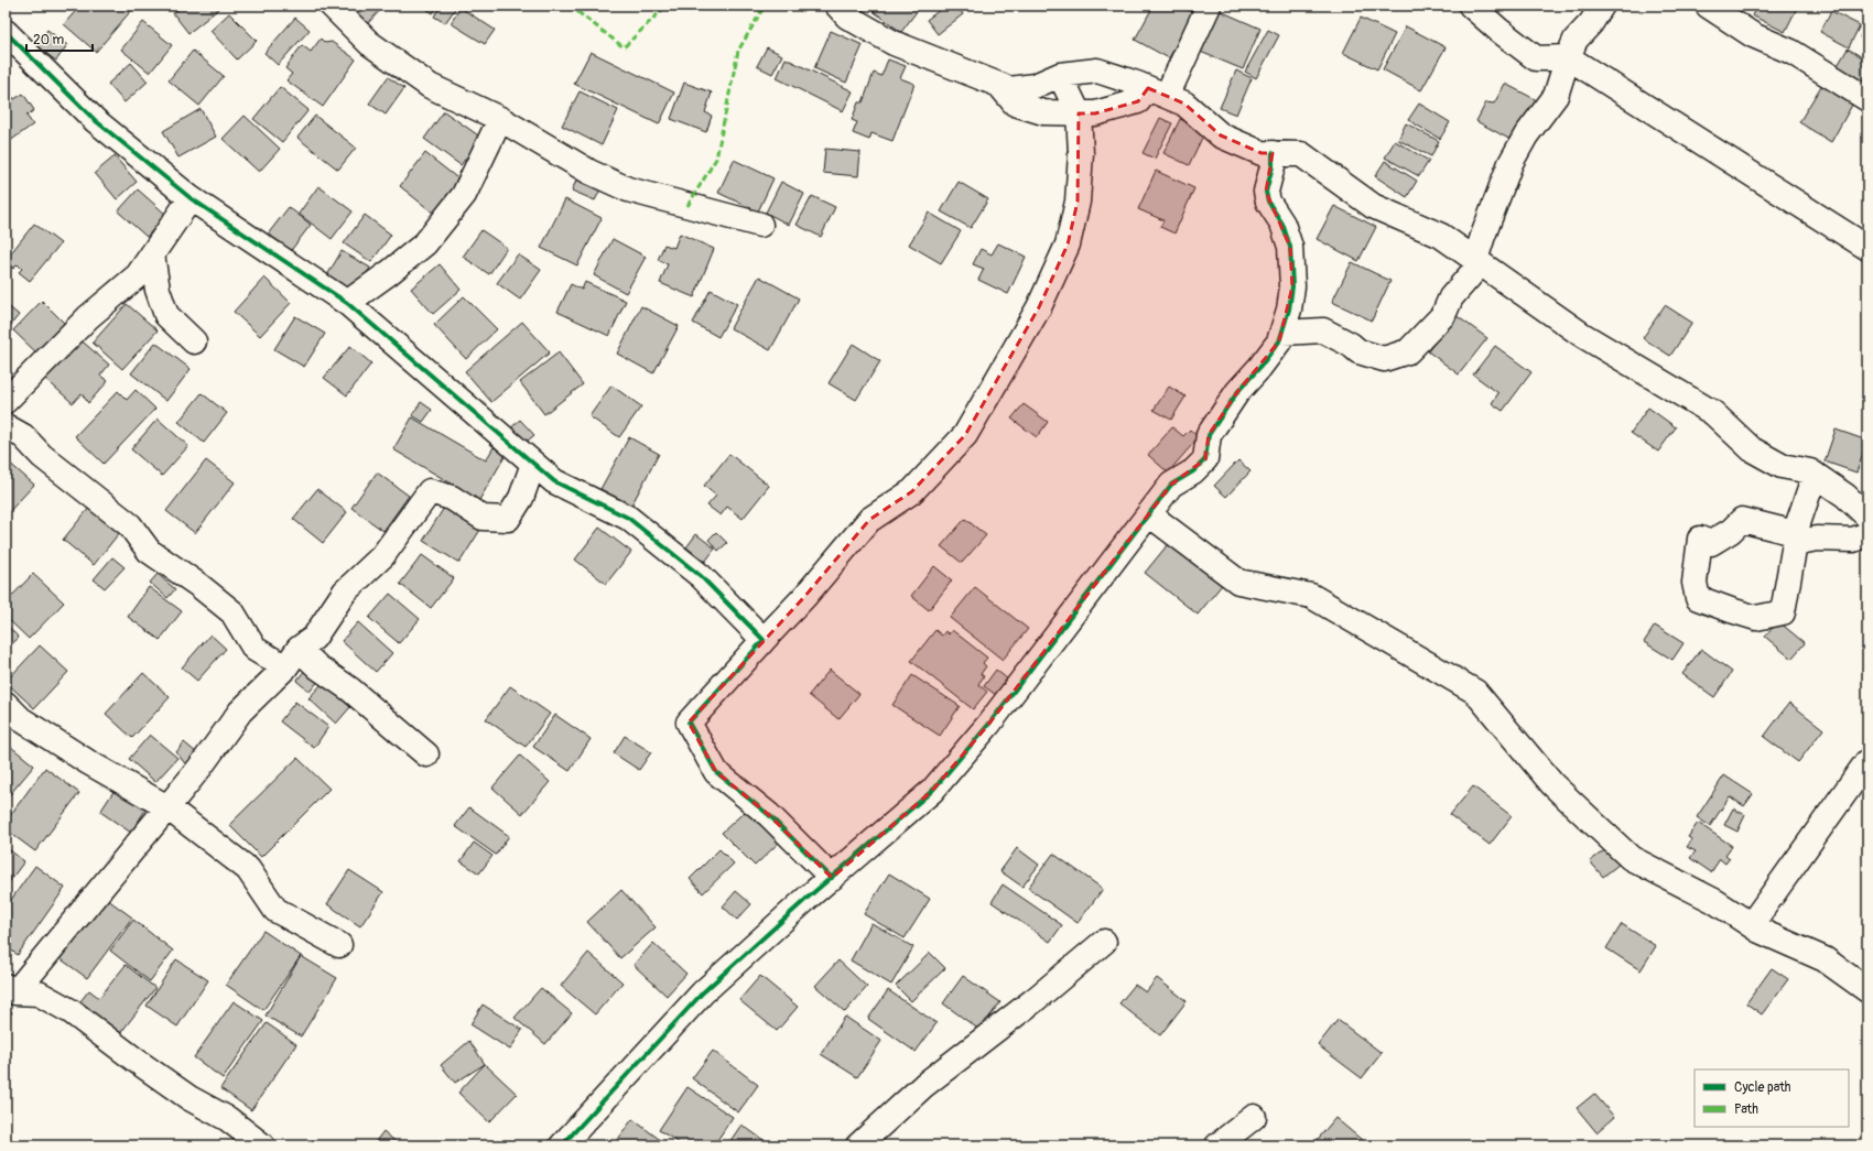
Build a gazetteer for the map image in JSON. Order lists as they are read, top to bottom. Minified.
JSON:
{"legend":["Cycle path","Path"],"scale_bar":"20 m"}
